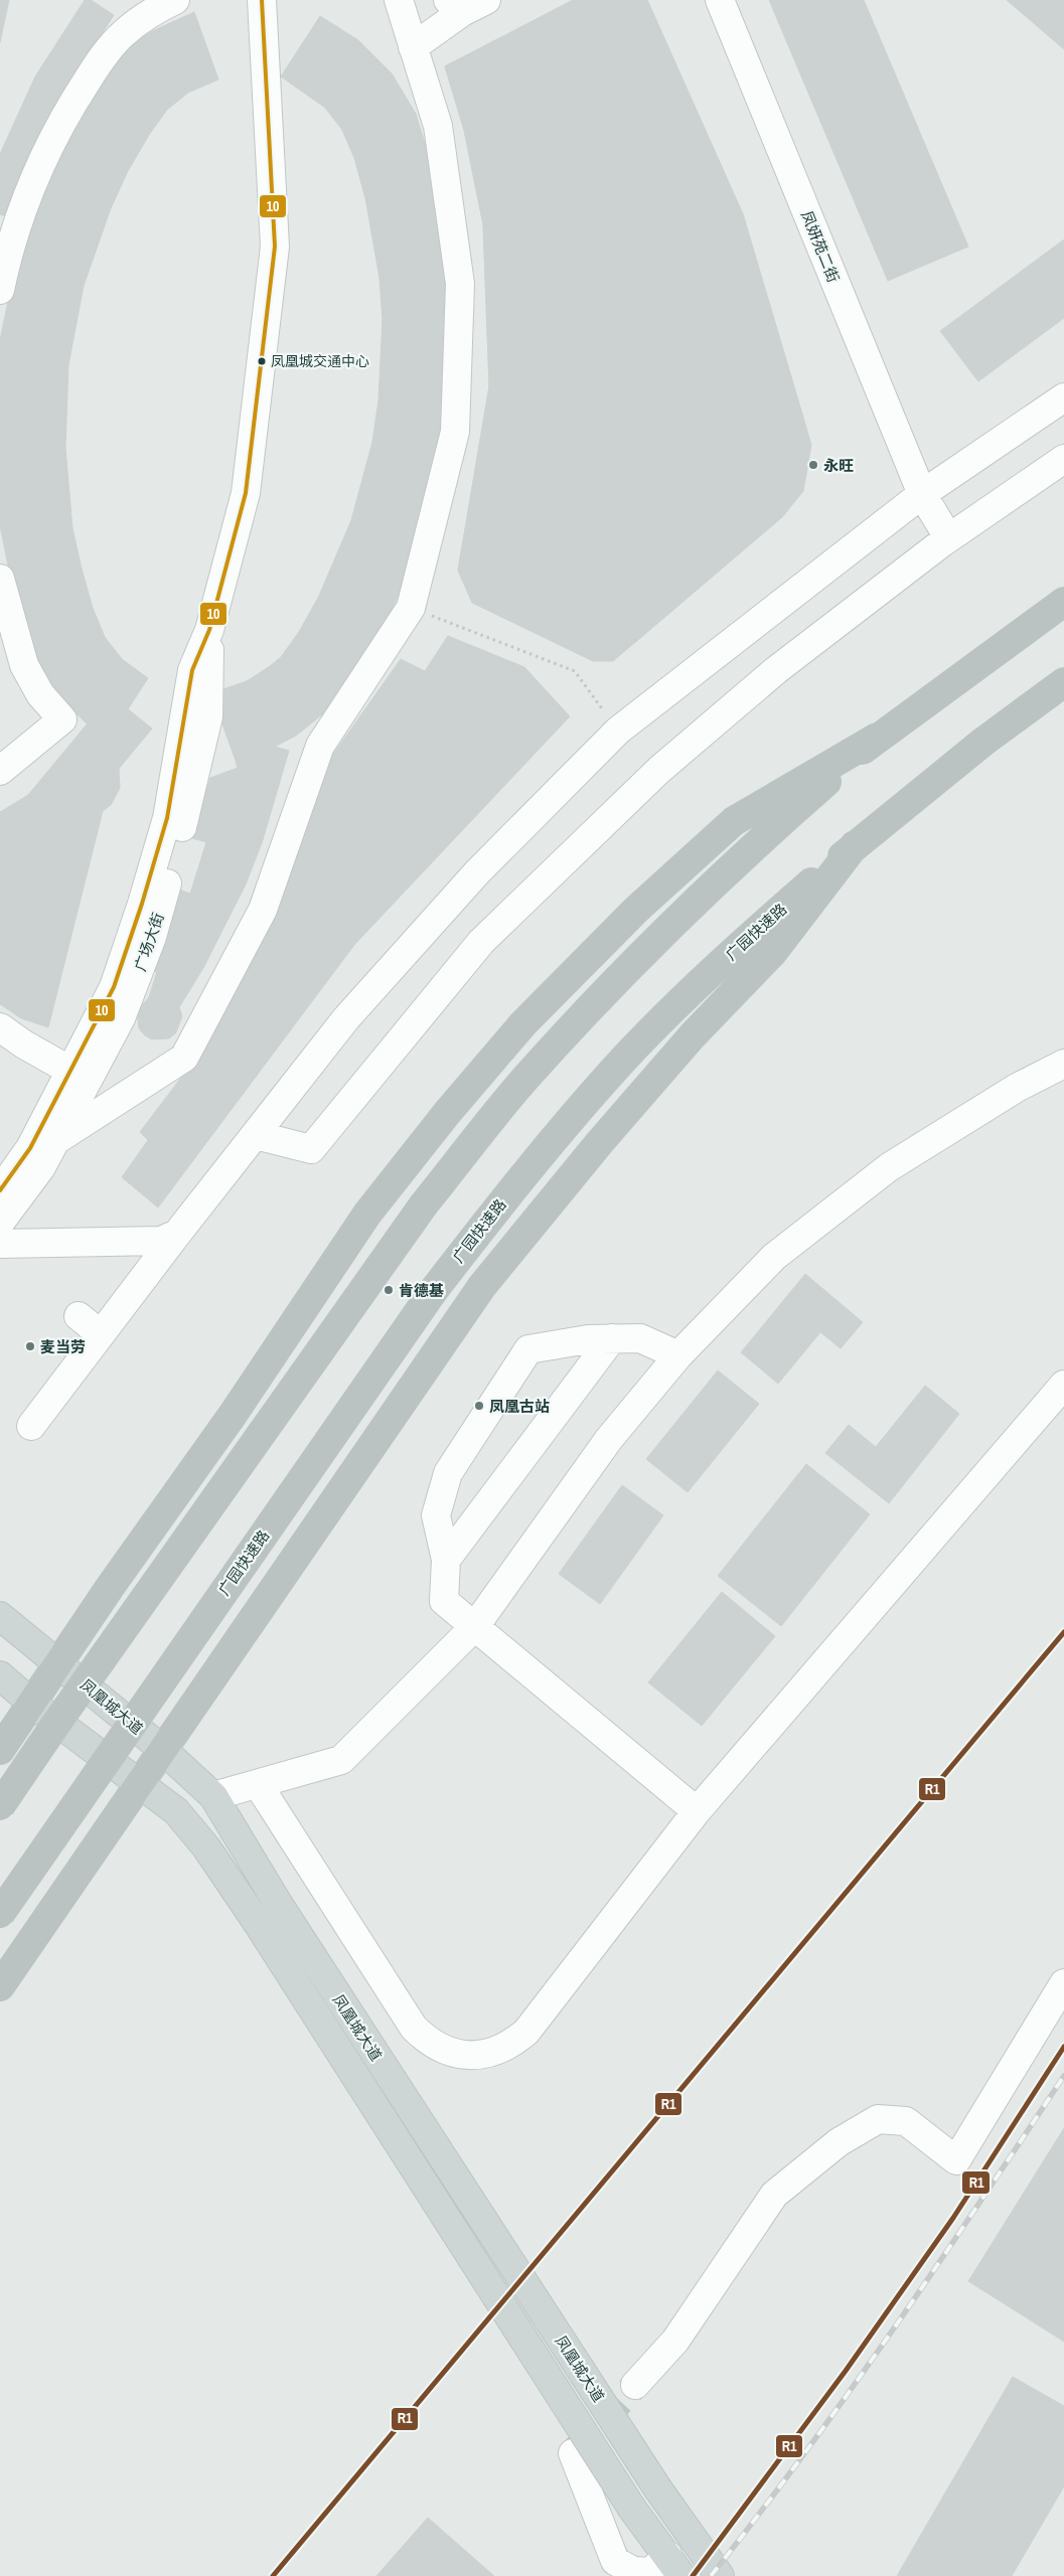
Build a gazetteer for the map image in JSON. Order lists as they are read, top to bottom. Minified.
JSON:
{"streets":{"highway":["广园快速路"],"main road":["凤凰城大道"],"street":["凤妍苑二街","广场大街"]},"places":["凤凰城交通中心","永旺","肯德基","麦当劳","凤凰古站"],"lines":["transit line 10","transit line R1"]}
